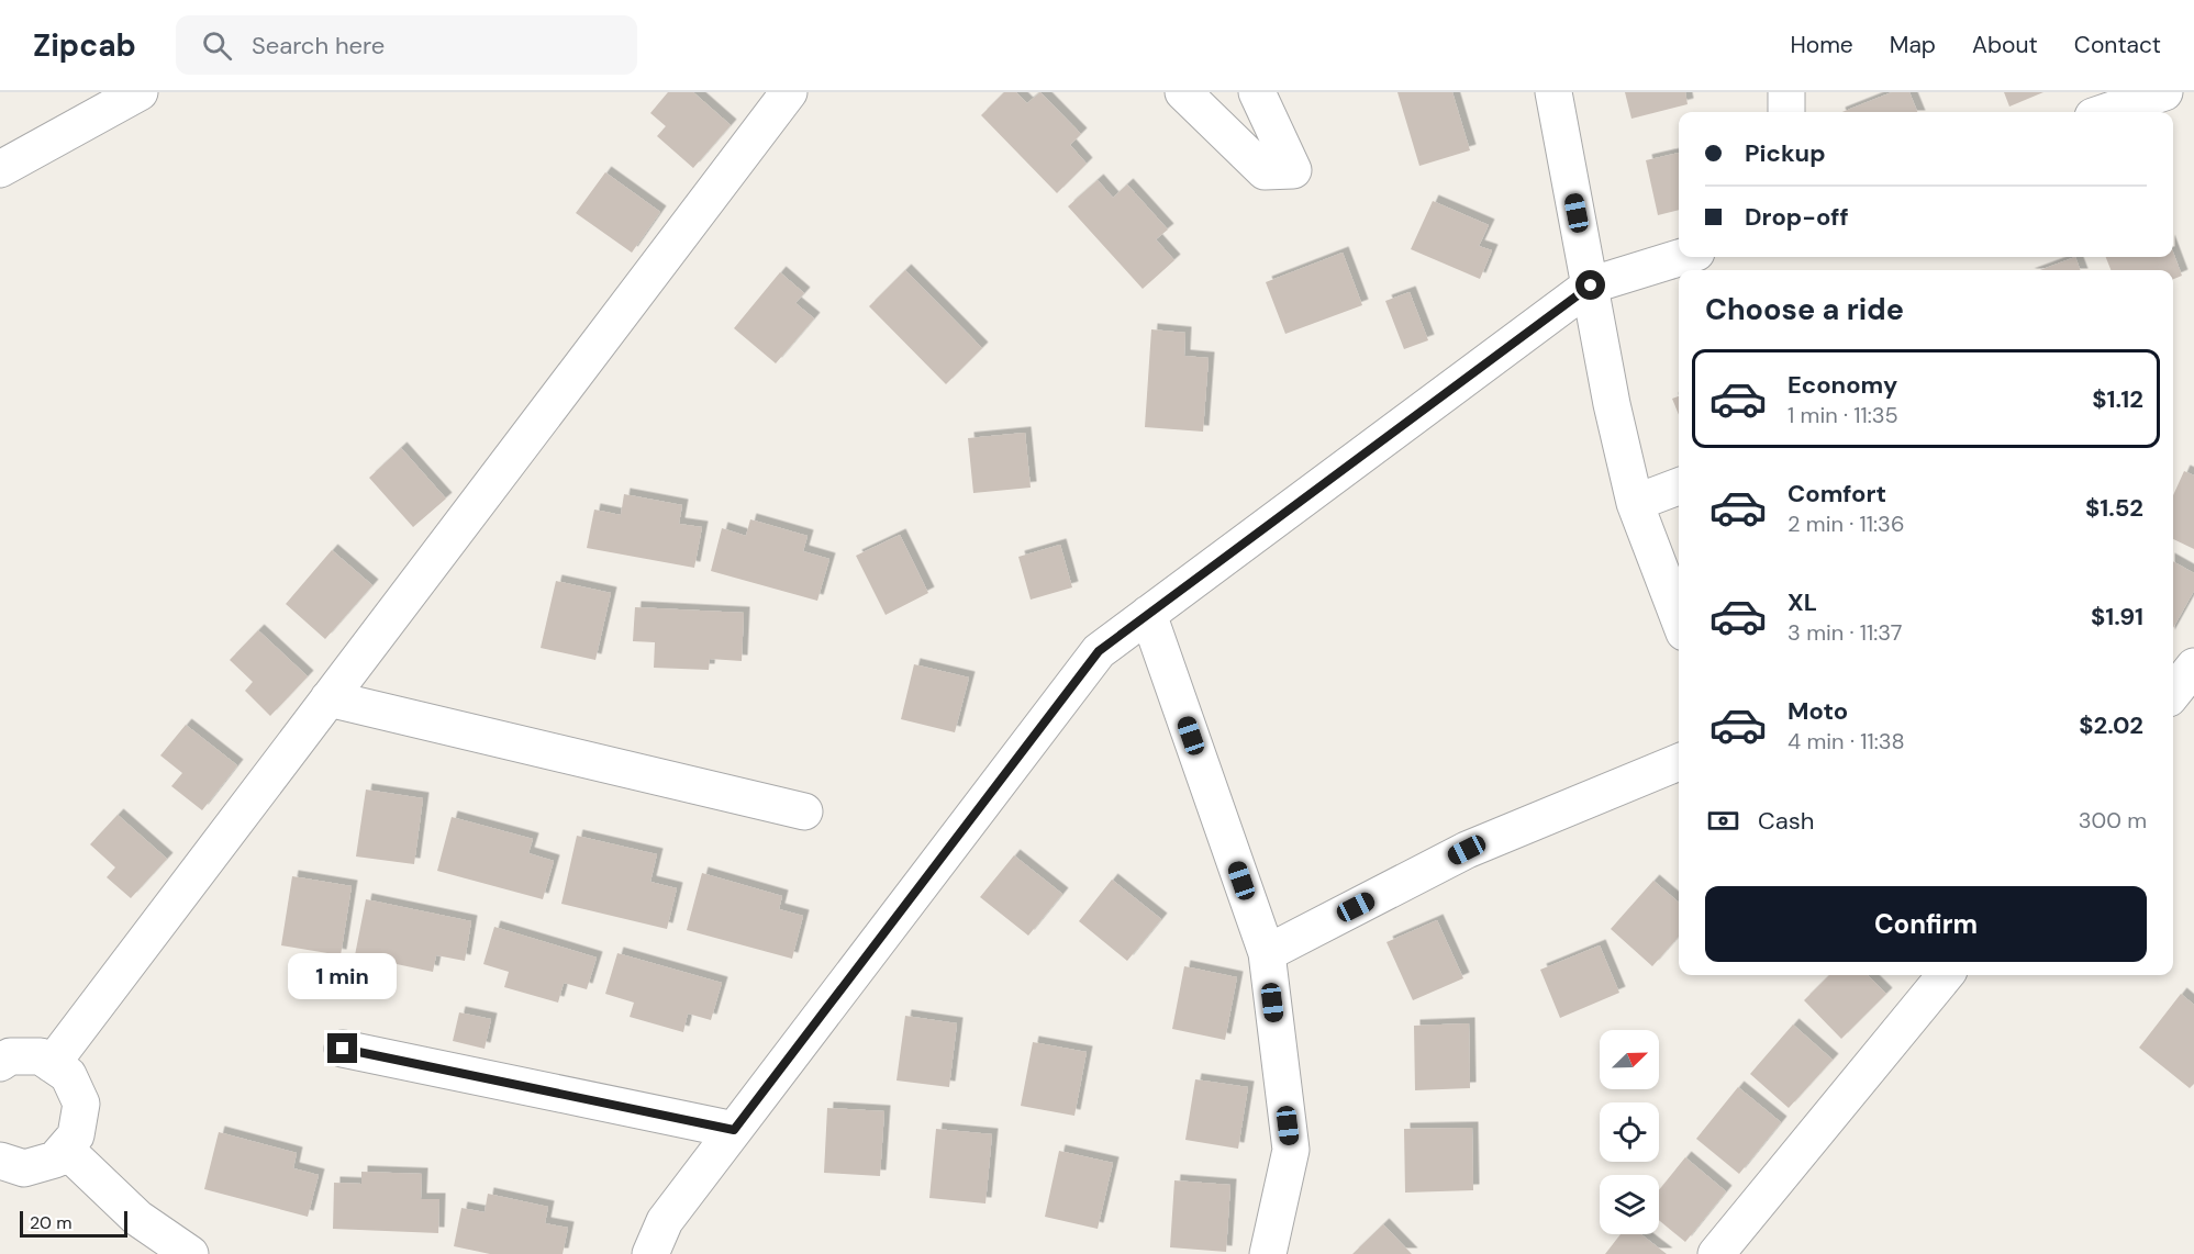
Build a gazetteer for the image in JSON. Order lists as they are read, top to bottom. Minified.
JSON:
{"scale_bar":"20 m","north":"top right","page":{"header":"Zipcab","search":"Search here","nav":["Home","Map","About","Contact"],"banner":["Pickup","Drop-off"],"heading":"Choose a ride","list":[{"name":"Economy","note":"1 min · 11:35","value":"$1.12"},{"name":"Comfort","note":"2 min · 11:36","value":"$1.52"},{"name":"XL","note":"3 min · 11:37","value":"$1.91"},{"name":"Moto","note":"4 min · 11:38","value":"$2.02"}],"pay":["Cash","300 m"],"buttons":"Confirm","bubble":"1 min","scale":"20 m"}}
